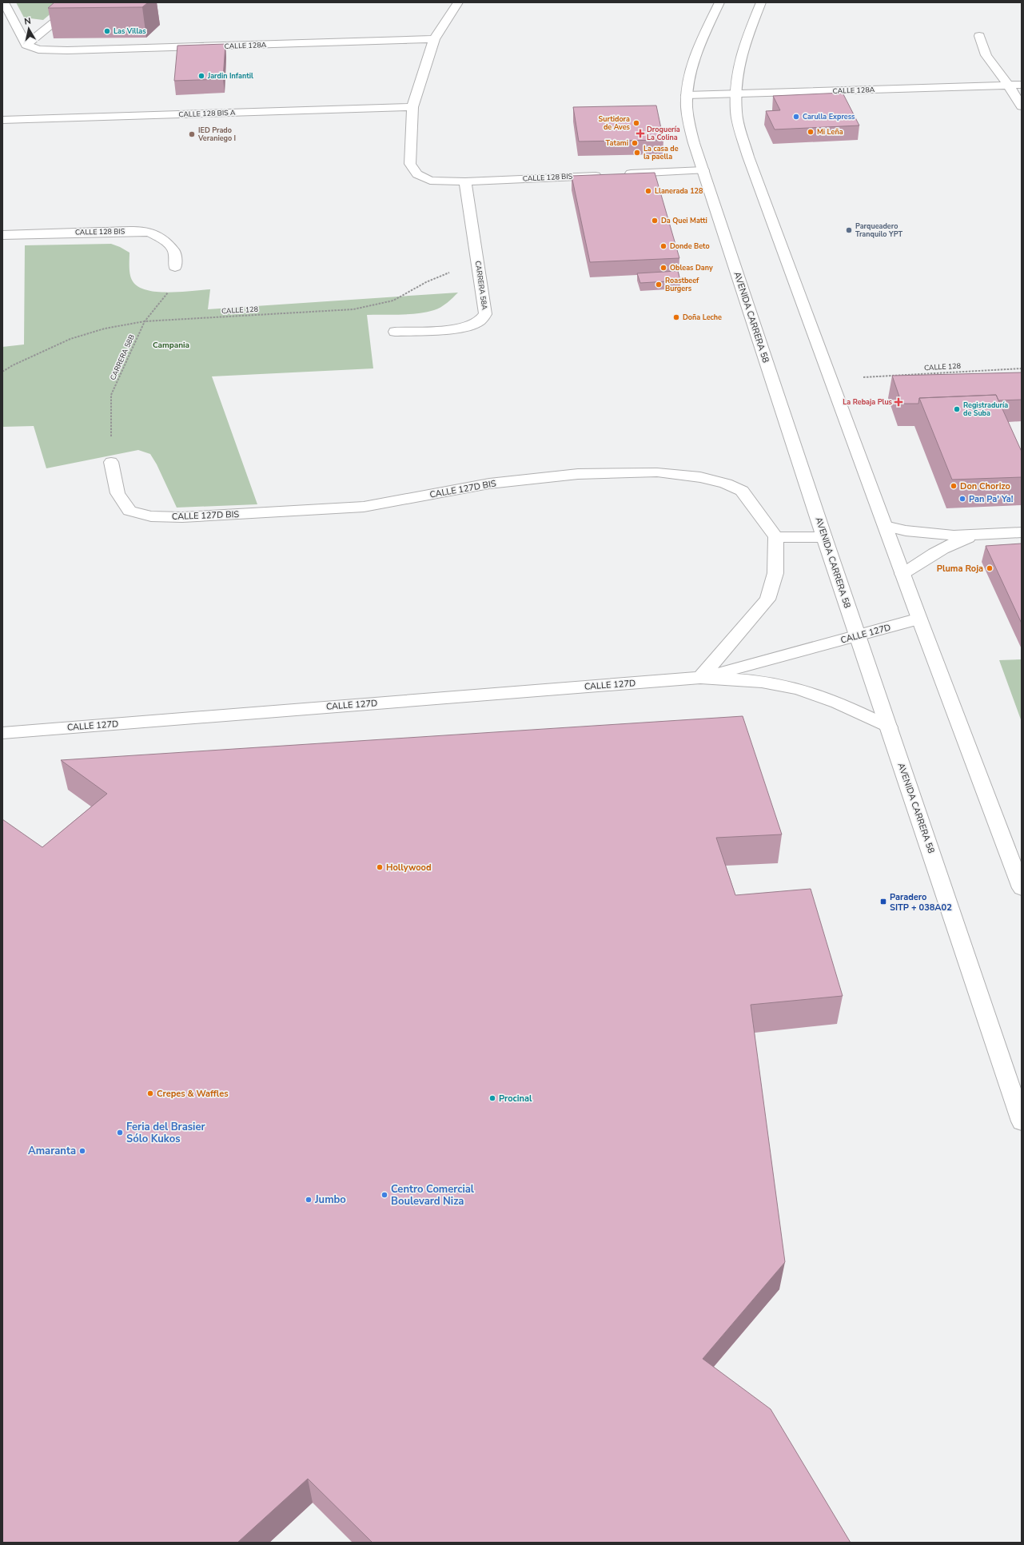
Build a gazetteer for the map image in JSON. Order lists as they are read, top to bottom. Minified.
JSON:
{"streets":{"street":["CALLE 128A","CALLE 128 BIS A","CALLE 128 BIS","CARRERA 58A","AVENIDA CARRERA 58","CALLE 127D BIS","CALLE 127D"],"path":["CALLE 128","CARRERA 58B"]},"crossings":[["CALLE 128A","AVENIDA CARRERA 58"],["CALLE 128 BIS A","CALLE 128 BIS"],["CALLE 128 BIS","CARRERA 58A"],["CALLE 128 BIS","CARRERA 58B"],["CARRERA 58A","CALLE 128"],["CALLE 128","CARRERA 58B"],["AVENIDA CARRERA 58","CALLE 127D"],["CARRERA 58B","CALLE 127D BIS"]],"districts":["Campania"],"places":{"other":["Las Villas","Jardin Infantil","Carulla Express","Surtidora de Aves","Mi Leña","IED Prado Veraniego I","Tatami","La casa de la paella","Llanerada 128","Da Quei Matti","Parqueadero Tranquilo YPT","Donde Beto","Obleas Dany","Roastbeef Burgers","Doña Leche","Registraduría de Suba","Don Chorizo","Pan Pa' Ya!","Pluma Roja","Hollywood","Crepes & Waffles","Procinal","Feria del Brasier Sólo Kukos","Amaranta","Centro Comercial Boulevard Niza","Jumbo"],"health":["Droguería La Colina","La Rebaja Plus"],"transit":["Paradero SITP + 038A02"]},"north":"top"}
